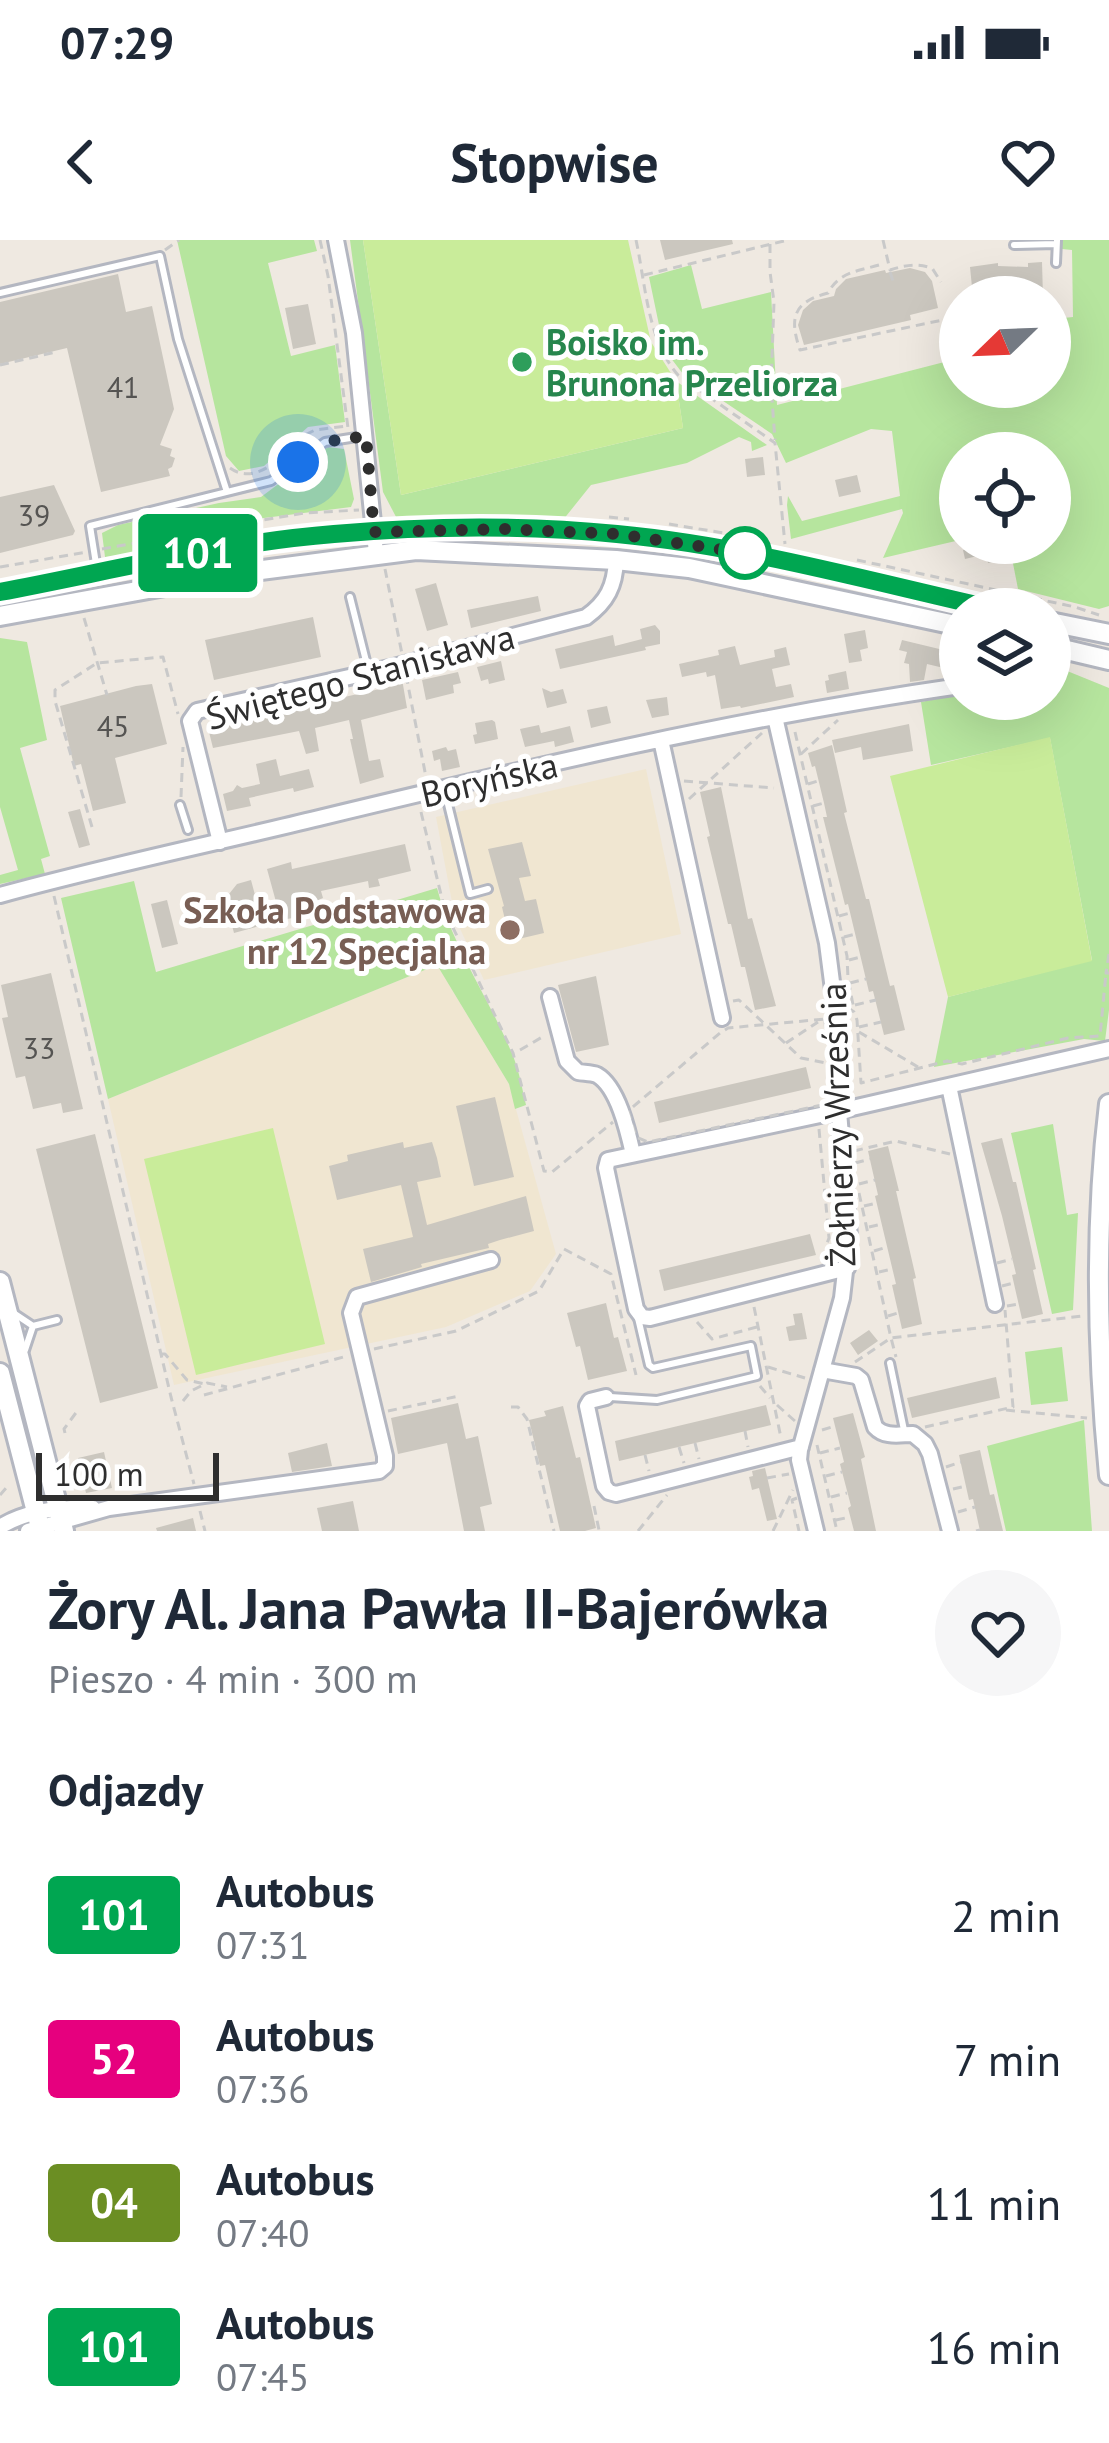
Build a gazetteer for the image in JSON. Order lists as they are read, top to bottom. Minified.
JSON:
{"streets":{"street":["Świętego Stanisława","Boryńska","Żołnierzy Września"]},"crossings":[["Świętego Stanisława","Boryńska"],["Boryńska","Żołnierzy Września"]],"places":["Boisko im. Brunona Przeliorza","Szkoła Podstawowa nr 12 Specjalna"],"lines":["bus line 101"],"house_numbers":["41","39","45","33"],"scale_bar":"100 m","north":"bottom left","page":{"status":"07:29","header":"Stopwise","on_map":"101","scale":"100 m","heading":[["Żory Al. Jana Pawła II-Bajerówka","Pieszo · 4 min · 300 m"],"Odjazdy"],"list":[{"mark":"101","name":"Autobus","note":"07:31","value":"2 min"},{"mark":"52","name":"Autobus","note":"07:36","value":"7 min"},{"mark":"04","name":"Autobus","note":"07:40","value":"11 min"},{"mark":"101","name":"Autobus","note":"07:45","value":"16 min"}]}}
